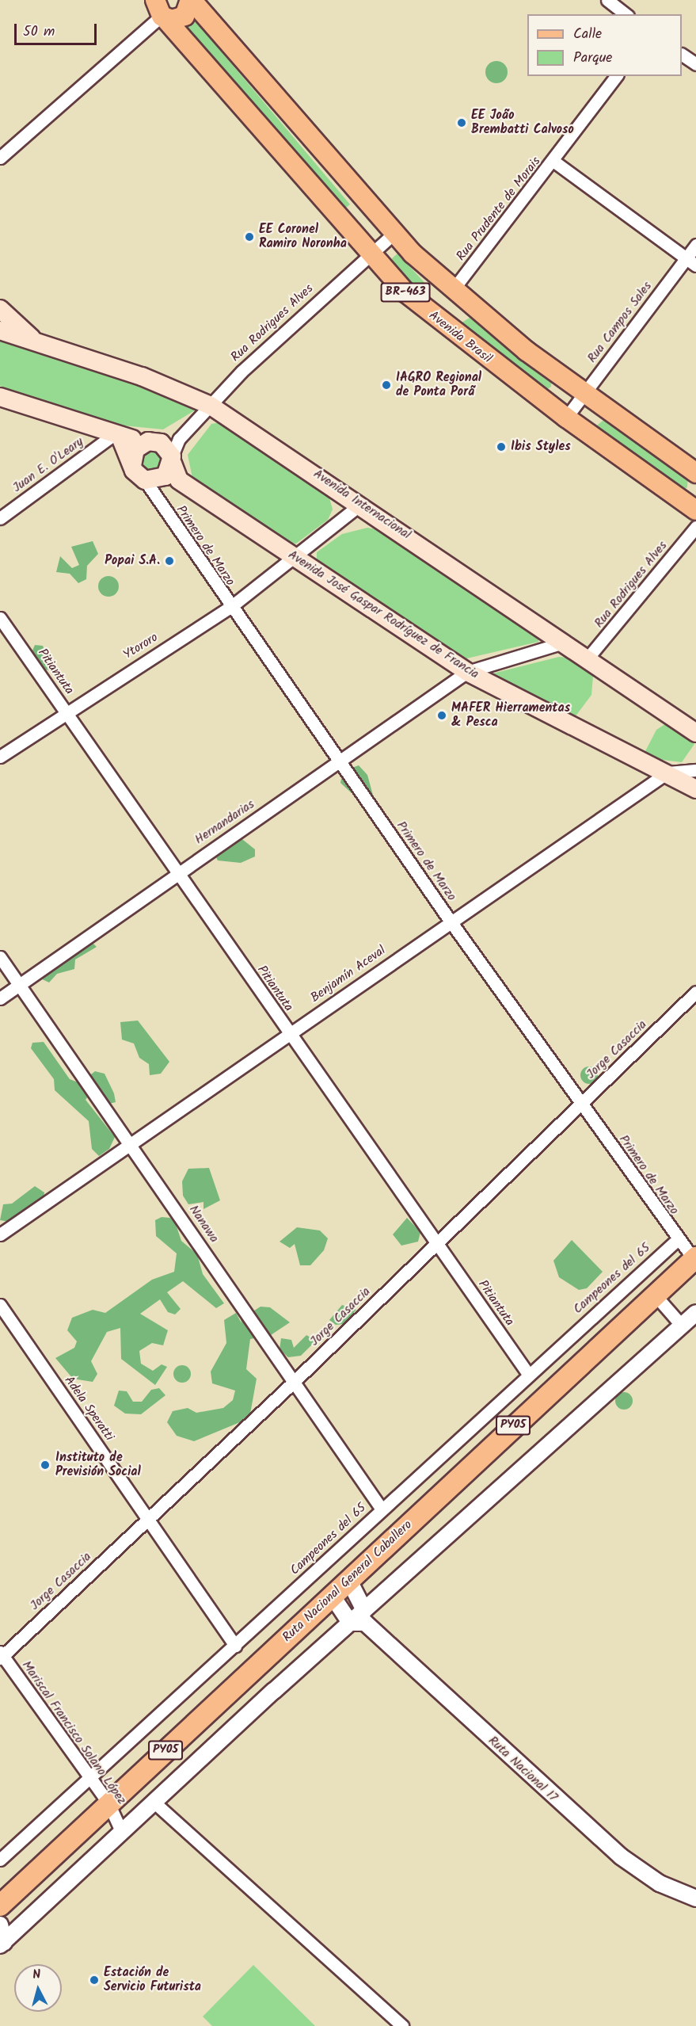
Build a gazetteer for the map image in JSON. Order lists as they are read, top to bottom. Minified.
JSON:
{"streets":{"highway":["PY05","Ruta Nacional General Caballero"],"main road":["BR-463","Avenida Brasil","Avenida Internacional","Avenida José Gaspar Rodríguez de Francia"],"street":["Rua Prudente de Morais","Rua Campos Sales","Rua Rodrigues Alves","Juan E. O'Leary","Primero de Marzo","Ytororo","Pitiantuta","Hernandarias","Benjamín Aceval","Jorge Casaccia","Nanawa","Campeones del 65","Adela Speratti","Mariscal Francisco Solano López","Ruta Nacional 17"]},"crossings":[["Rua Prudente de Morais","BR-463"],["BR-463","Rua Campos Sales"],["BR-463","Rua Rodrigues Alves"],["Rua Campos Sales","Avenida Brasil"],["Rua Rodrigues Alves","Avenida Brasil"],["Rua Rodrigues Alves","Avenida Internacional"],["Avenida Internacional","Ytororo"],["Avenida Internacional","Hernandarias"],["Primero de Marzo","Avenida José Gaspar Rodríguez de Francia"],["Primero de Marzo","Ytororo"],["Primero de Marzo","Hernandarias"],["Primero de Marzo","Benjamín Aceval"],["Primero de Marzo","Jorge Casaccia"],["Primero de Marzo","Campeones del 65"],["Primero de Marzo","Ruta Nacional General Caballero"],["Avenida José Gaspar Rodríguez de Francia","Ytororo"],["Avenida José Gaspar Rodríguez de Francia","Hernandarias"],["Avenida José Gaspar Rodríguez de Francia","Benjamín Aceval"],["Ytororo","Pitiantuta"],["Pitiantuta","Hernandarias"],["Pitiantuta","Benjamín Aceval"],["Pitiantuta","Jorge Casaccia"],["Pitiantuta","Campeones del 65"],["Hernandarias","Nanawa"],["Benjamín Aceval","Nanawa"],["Jorge Casaccia","Nanawa"],["Jorge Casaccia","Adela Speratti"],["Jorge Casaccia","Mariscal Francisco Solano López"],["Nanawa","Campeones del 65"],["Campeones del 65","Adela Speratti"],["Campeones del 65","Mariscal Francisco Solano López"],["Ruta Nacional General Caballero","Mariscal Francisco Solano López"],["Ruta Nacional General Caballero","Ruta Nacional 17"]],"places":["EE João Brembatti Calvoso","EE Coronel Ramiro Noronha","IAGRO Regional de Ponta Porã","Ibis Styles","Popai S.A.","MAFER Hierramentas & Pesca","Instituto de Previsión Social","Estación de Servicio Futurista"],"legend":["Calle","Parque"],"scale_bar":"50 m","north":"top"}
